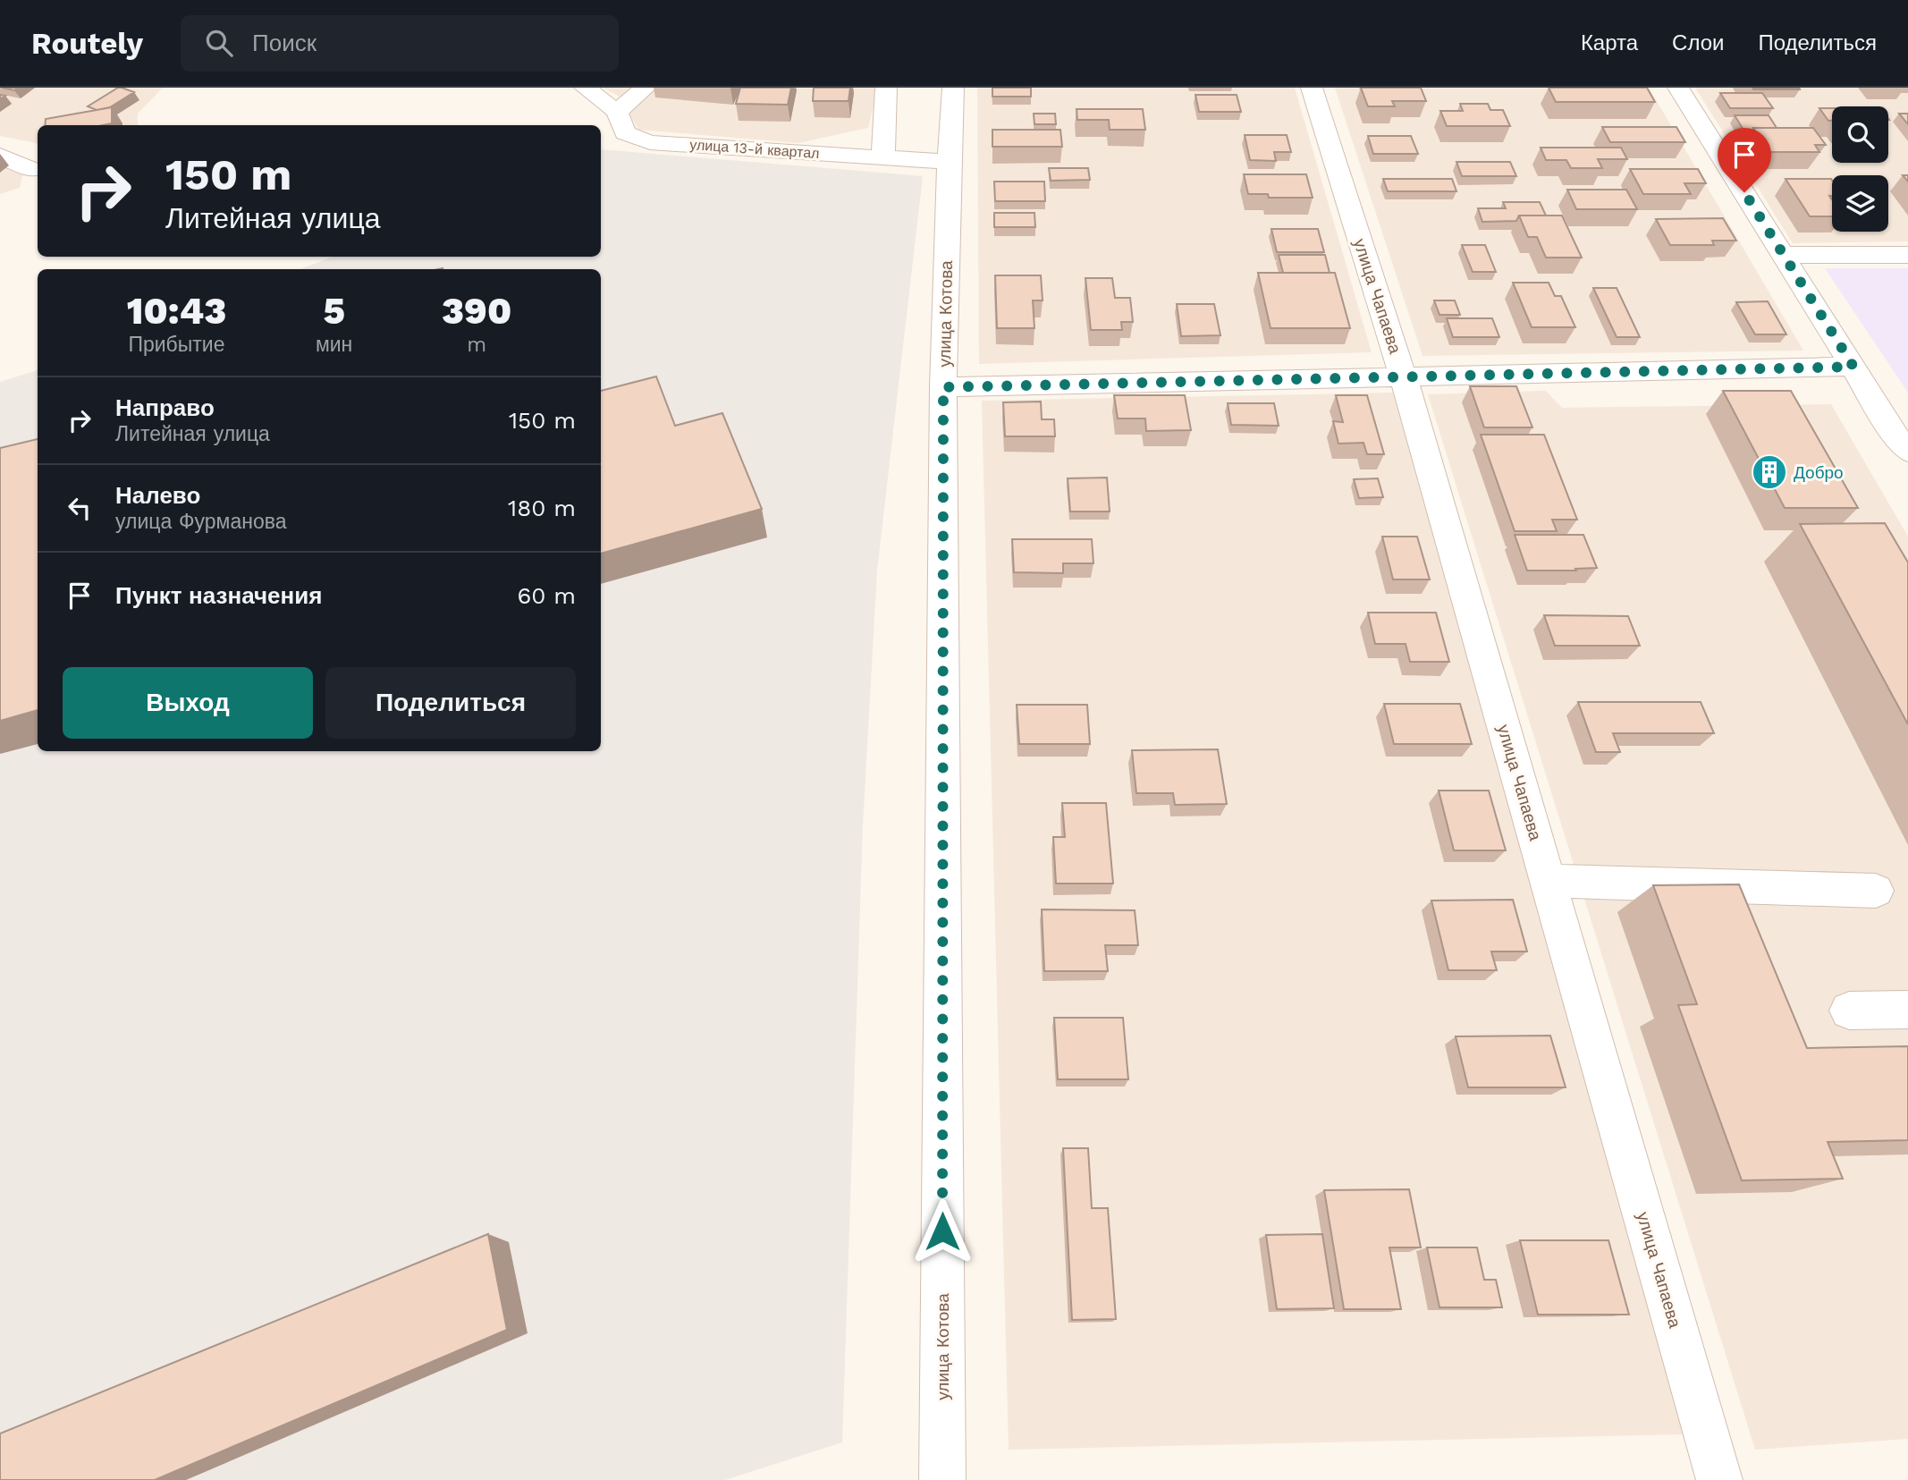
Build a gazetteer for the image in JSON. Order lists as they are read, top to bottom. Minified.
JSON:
{"streets":{"street":["улица 13-й квартал","улица Чапаева","улица Котова"]},"crossings":[["улица 13-й квартал","улица Котова"]],"places":{"building":["Добро"]},"page":{"header":"Routely","search":"Поиск","nav":["Карта","Слои","Поделиться"],"turn":["150 m","Литейная улица"],"eta":["10:43","Прибытие","5","мин","390","m"],"list":[{"name":"Направо","note":"Литейная улица","value":"150 m"},{"name":"Налево","note":"улица Фурманова","value":"180 m"},{"name":"Пункт назначения","value":"60 m"}],"buttons":["Выход","Поделиться"]}}
